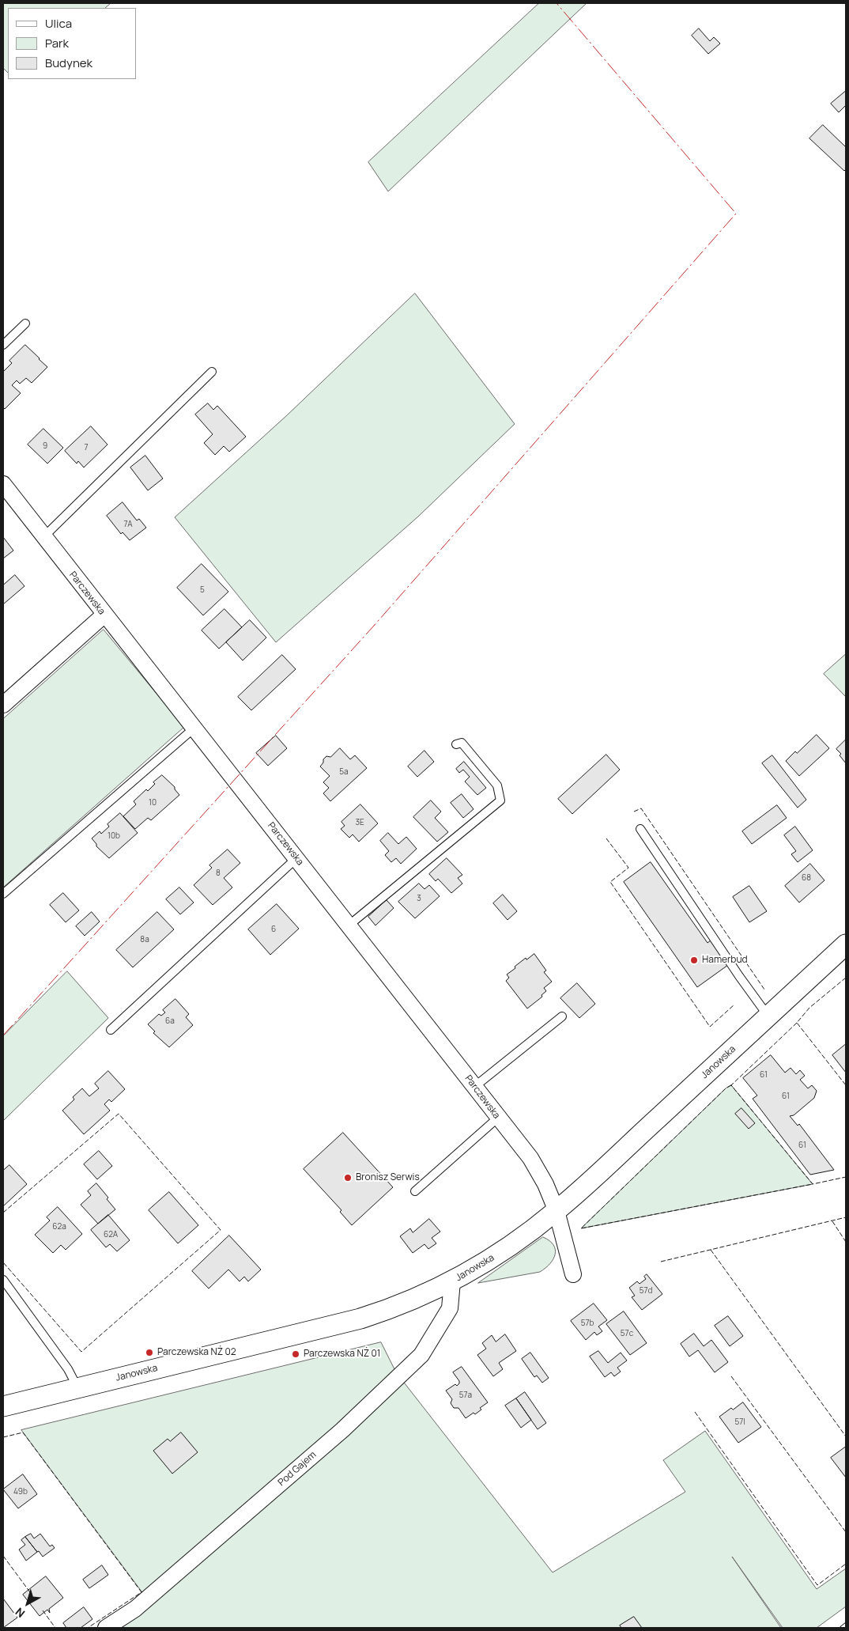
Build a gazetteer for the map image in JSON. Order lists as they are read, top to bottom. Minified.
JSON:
{"streets":{"street":["Parczewska","Janowska","Pod Gajem"]},"crossings":[["Parczewska","Janowska"],["Janowska","Pod Gajem"]],"places":["Hamerbud","Bronisz Serwis","Parczewska NŻ 02","Parczewska NŻ 01"],"house_numbers":["9","7","7A","5","5a","10","3E","10b","8","68","3","6","8a","6a","61","61","61","62a","62A","57d","57b","57c","57a","57l","49b"],"legend":["Ulica","Park","Budynek"],"north":"bottom left"}
